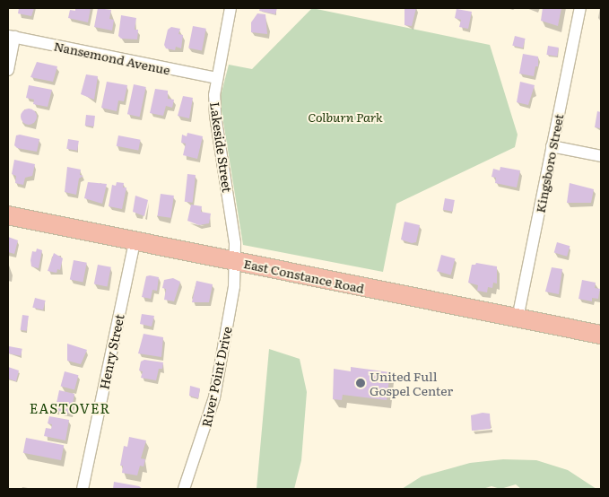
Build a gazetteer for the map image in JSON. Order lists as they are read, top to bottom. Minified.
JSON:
{"streets":{"main road":["East Constance Road"],"street":["Nansemond Avenue","Lakeside Street","Kingsboro Street","Henry Street","River Point Drive"]},"crossings":[["Nansemond Avenue","Lakeside Street"],["Lakeside Street","East Constance Road"],["Lakeside Street","River Point Drive"],["Kingsboro Street","East Constance Road"],["East Constance Road","Henry Street"],["East Constance Road","River Point Drive"]],"districts":["EASTOVER"],"parks":["Colburn Park"],"places":["United Full Gospel Center"]}
